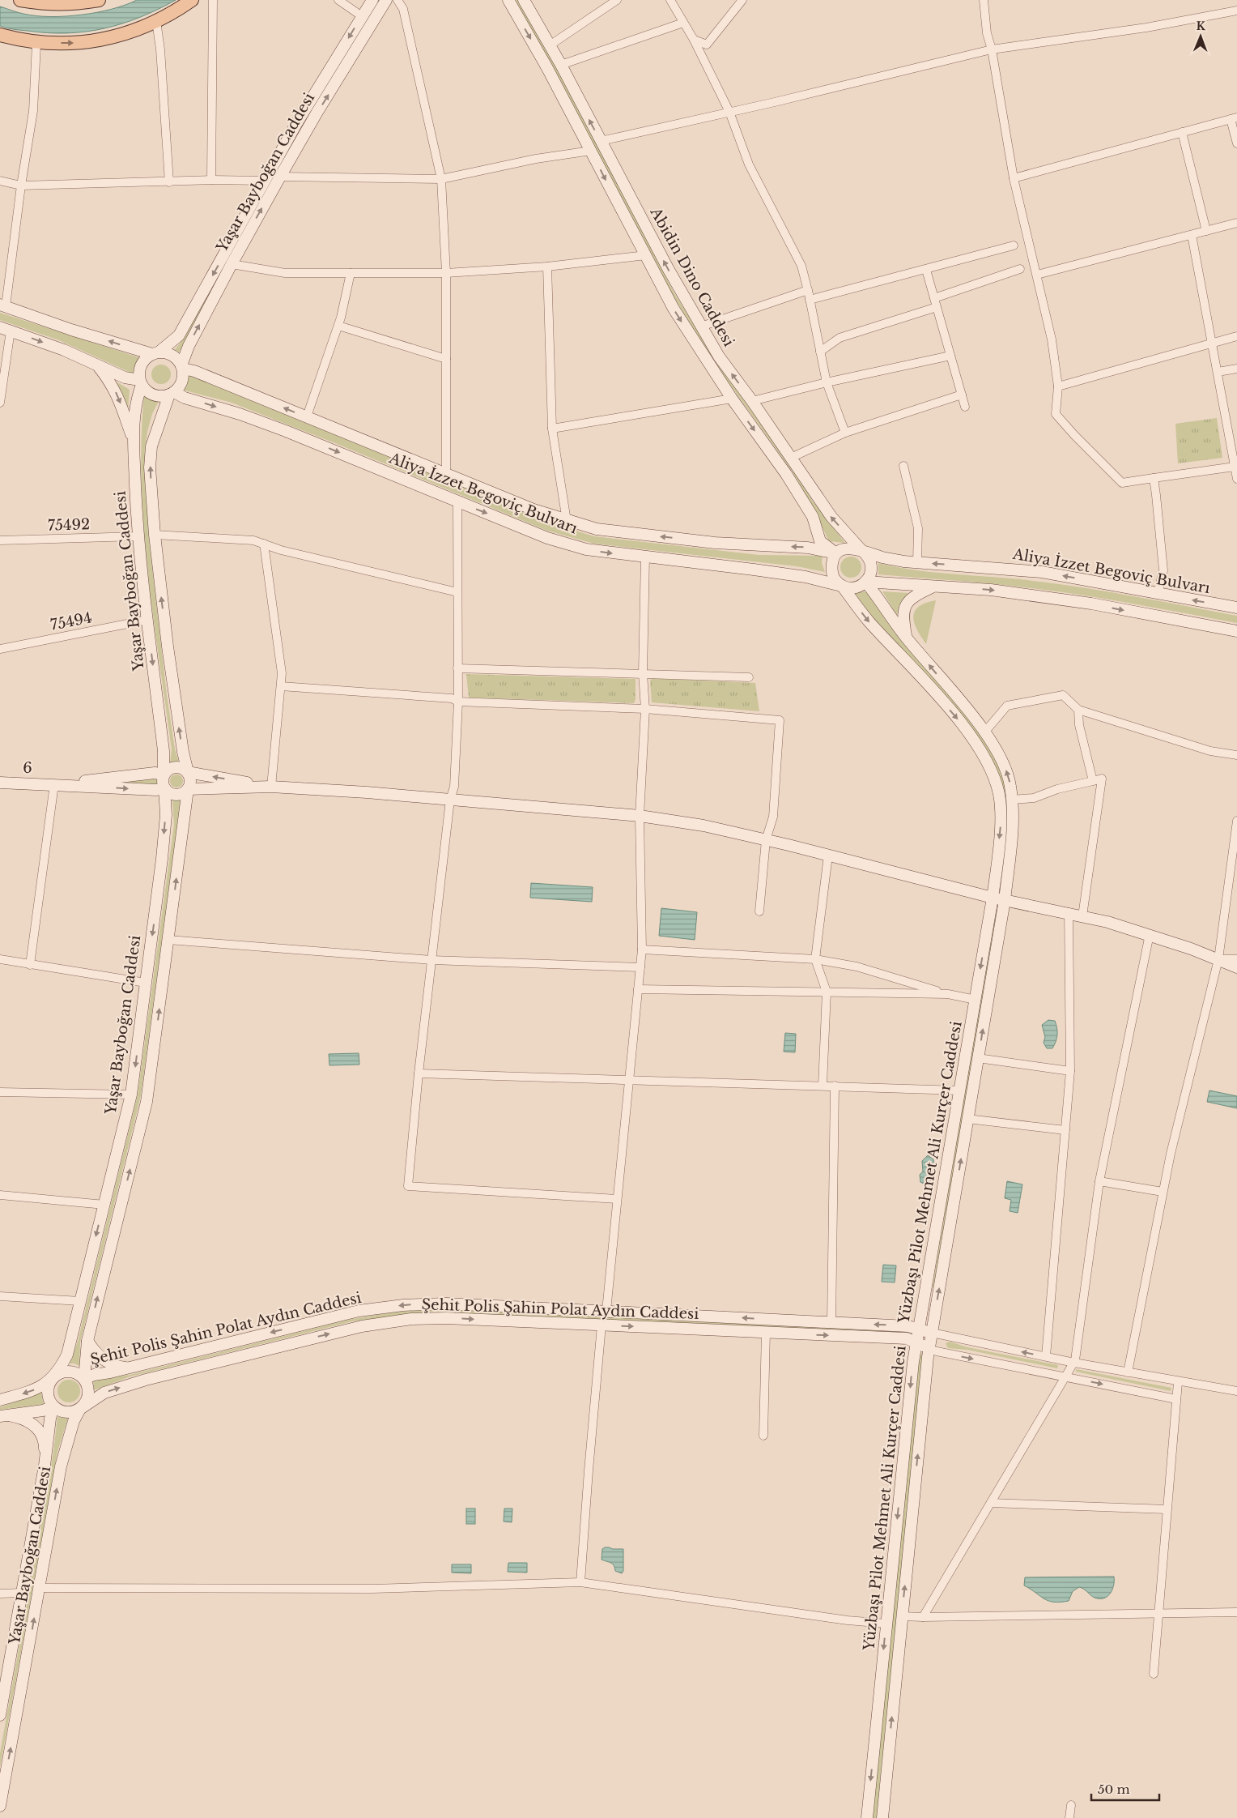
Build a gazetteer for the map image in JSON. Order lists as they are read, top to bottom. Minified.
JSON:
{"streets":{"main road":["Yaşar Bayboğan Caddesi","Abidin Dino Caddesi","Aliya İzzet Begoviç Bulvarı","6","Yüzbaşı Pilot Mehmet Ali Kurçer Caddesi","Şehit Polis Şahin Polat Aydın Caddesi"],"street":["75492","75494"]},"crossings":[["Yaşar Bayboğan Caddesi","Aliya İzzet Begoviç Bulvarı"],["Yaşar Bayboğan Caddesi","75492"],["Yaşar Bayboğan Caddesi","75494"],["Yaşar Bayboğan Caddesi","Şehit Polis Şahin Polat Aydın Caddesi"],["Abidin Dino Caddesi","Aliya İzzet Begoviç Bulvarı"],["Abidin Dino Caddesi","Yüzbaşı Pilot Mehmet Ali Kurçer Caddesi"],["Aliya İzzet Begoviç Bulvarı","Yüzbaşı Pilot Mehmet Ali Kurçer Caddesi"],["Yüzbaşı Pilot Mehmet Ali Kurçer Caddesi","Şehit Polis Şahin Polat Aydın Caddesi"]],"scale_bar":"50 m","north":"top"}
